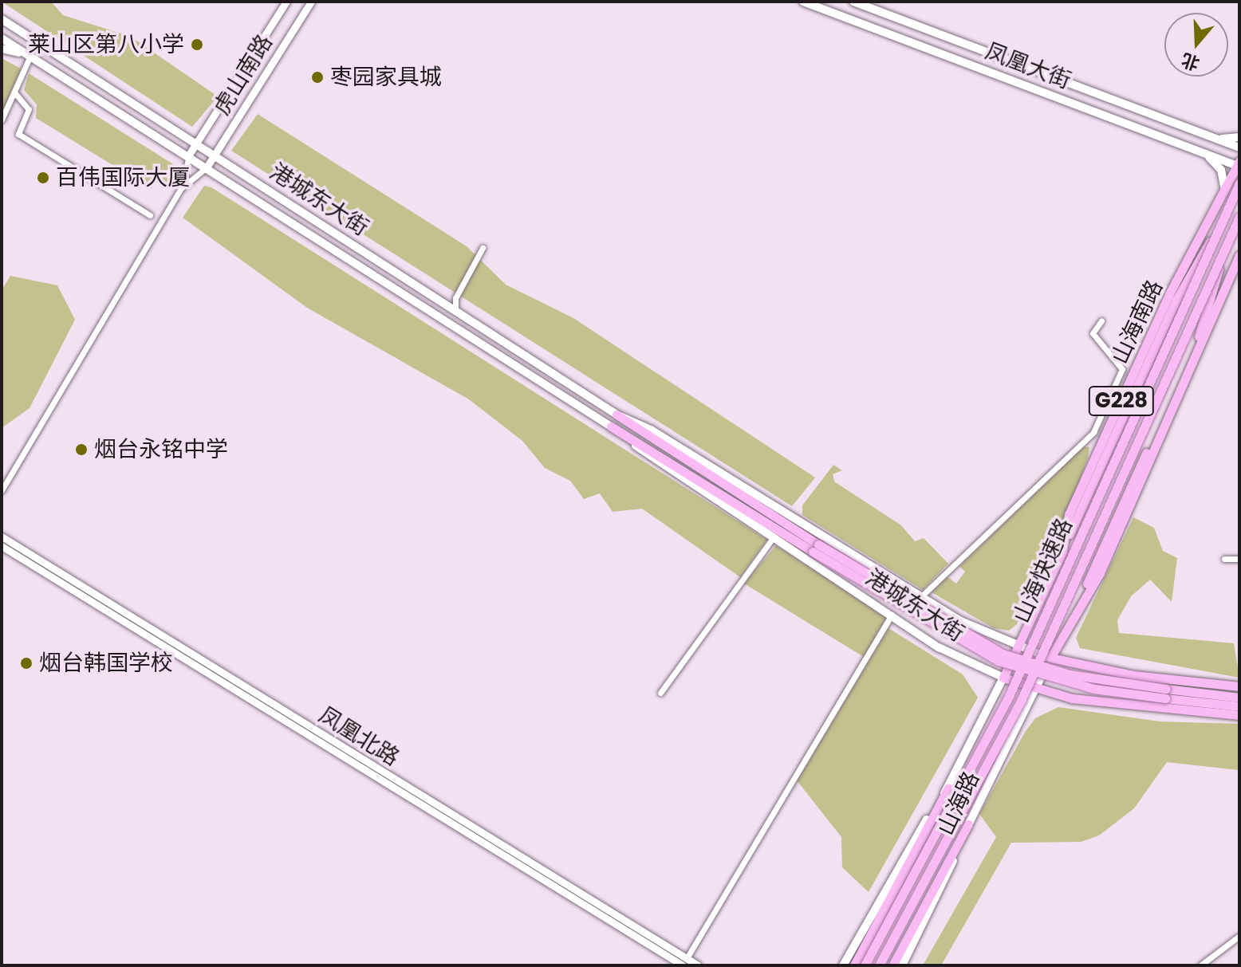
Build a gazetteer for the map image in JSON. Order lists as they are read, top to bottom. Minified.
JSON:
{"streets":{"highway":["港城东大街","山海南路","G228","山海快速路"],"main road":["凤凰大街","山海路"],"street":["虎山南路","凤凰北路"]},"crossings":[["凤凰大街","山海南路"],["虎山南路","港城东大街"],["港城东大街","山海南路"],["港城东大街","G228"],["港城东大街","山海路"],["山海南路","山海路"],["G228","山海路"]],"places":["莱山区第八小学","枣园家具城","百伟国际大厦","烟台永铭中学","烟台韩国学校"],"north":"bottom"}
